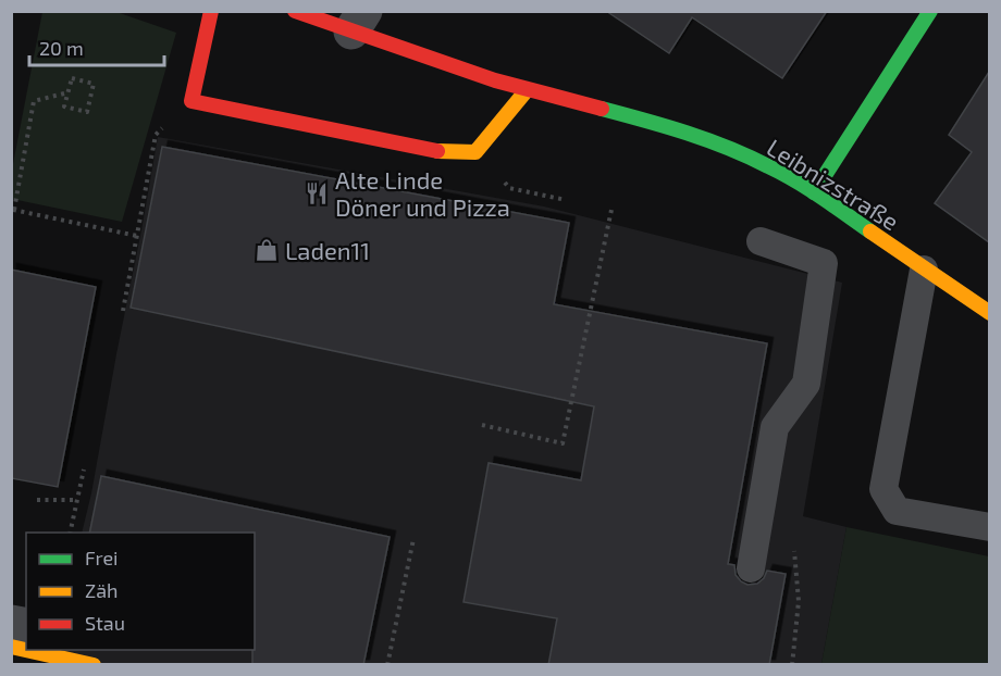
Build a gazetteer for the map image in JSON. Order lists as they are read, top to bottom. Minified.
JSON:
{"streets":{"street":["Leibnizstraße"]},"places":{"restaurant":["Alte Linde Döner und Pizza"],"shop":["Laden11"]},"legend":["Frei","Zäh","Stau"],"scale_bar":"20 m"}
